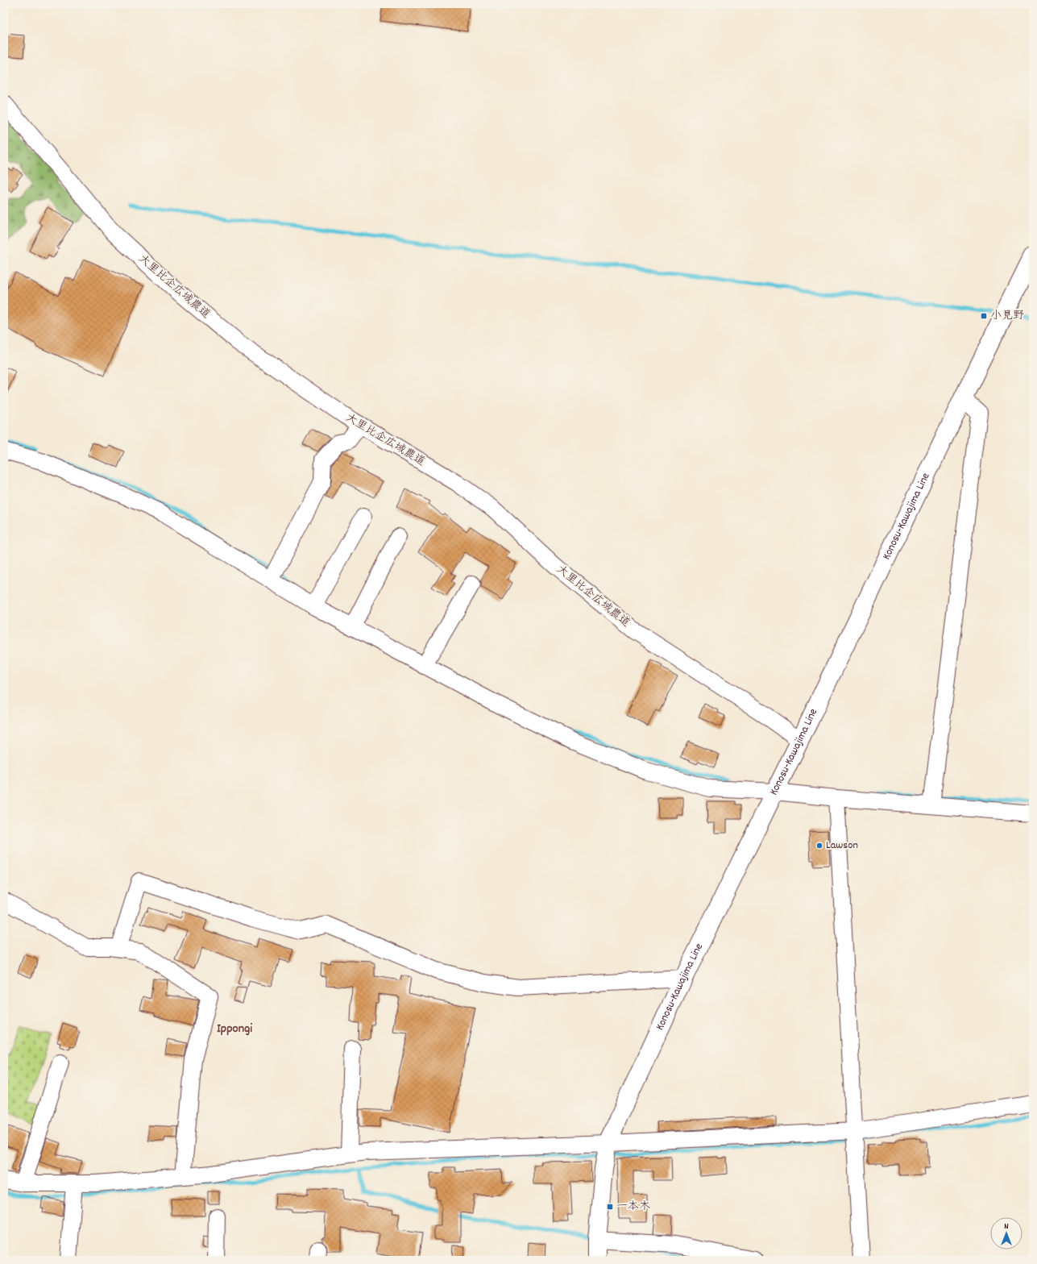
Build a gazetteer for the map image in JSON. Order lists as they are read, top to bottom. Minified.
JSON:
{"streets":{"main road":["Konosu-Kawajima Line"],"street":["大里比企広域農道"]},"crossings":[["大里比企広域農道","Konosu-Kawajima Line"]],"districts":["Ippongi"],"places":{"transit":["小見野","一本木"],"other":["Lawson"]},"north":"top"}
